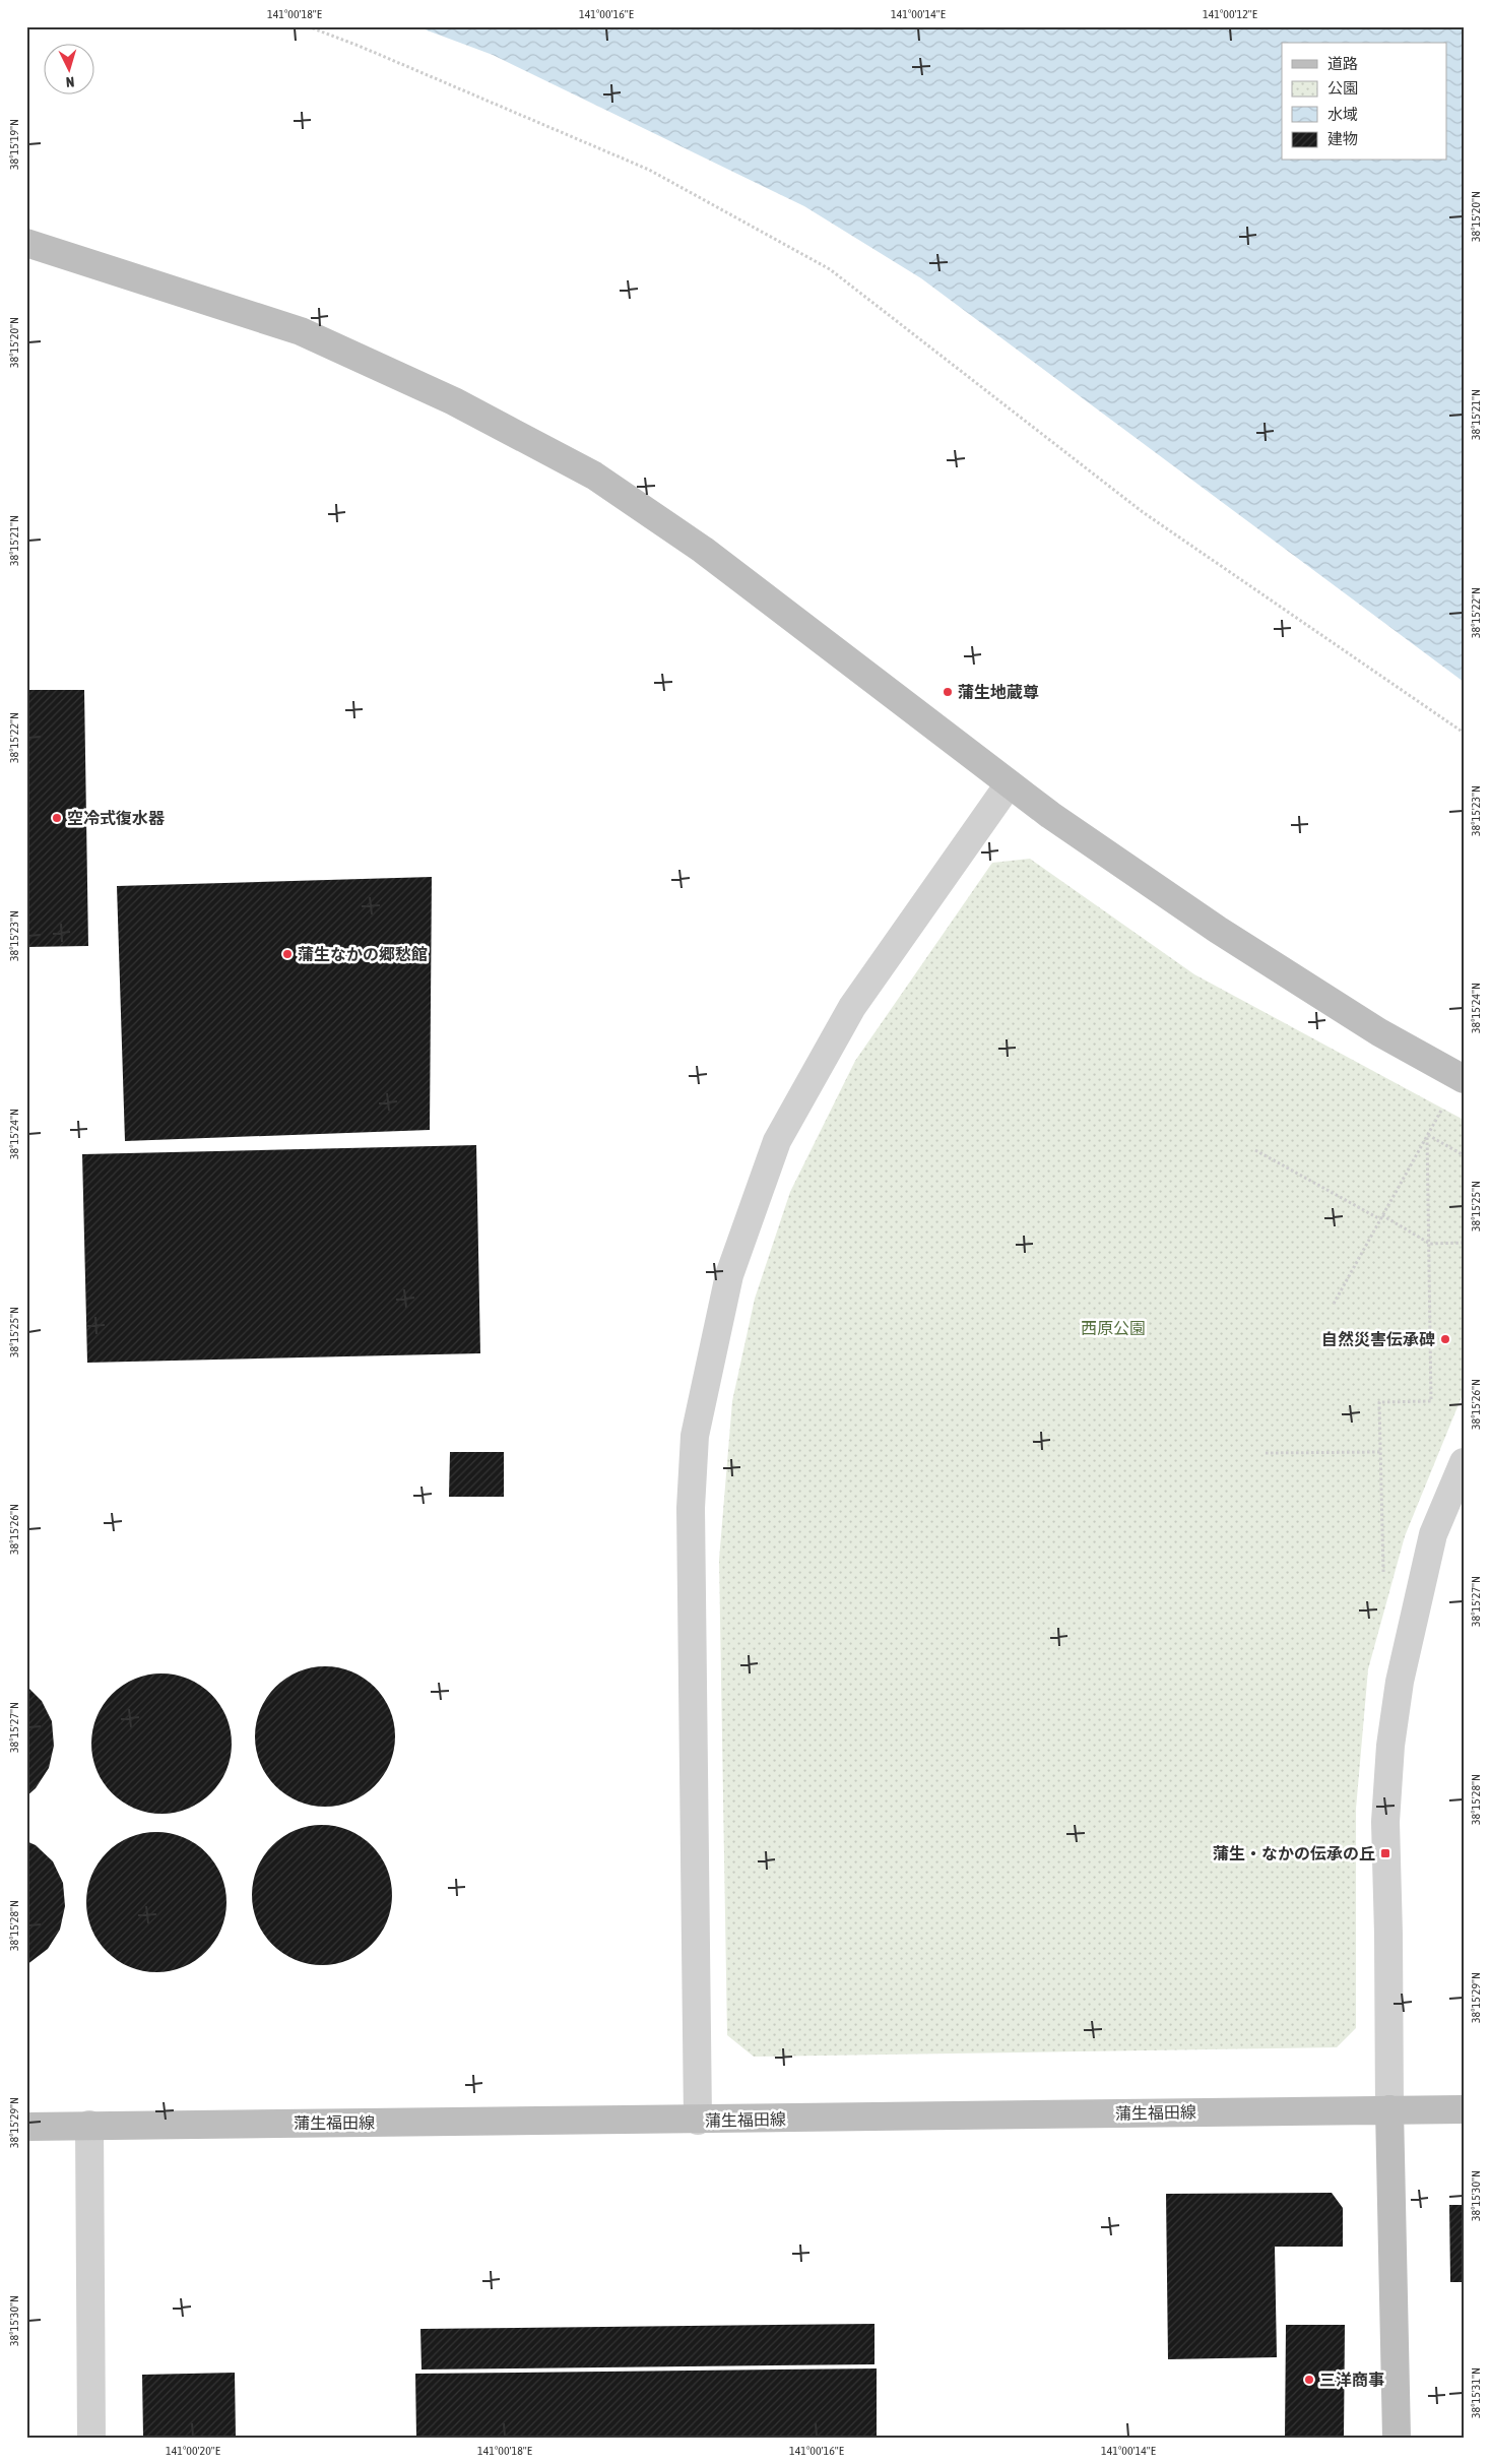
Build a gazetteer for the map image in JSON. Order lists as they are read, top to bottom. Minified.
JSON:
{"streets":{"street":["蒲生福田線"]},"parks":["西原公園"],"places":{"other":["蒲生地蔵尊","空冷式復水器","蒲生なかの郷愁館","自然災害伝承碑","三洋商事"],"transit":["蒲生・なかの伝承の丘"]},"legend":["道路","公園","水域","建物"],"north":"bottom","coordinates":["141°00'18\"E","141°00'16\"E","141°00'14\"E","141°00'12\"E","38°15'19\"N","38°15'20\"N","38°15'21\"N","38°15'22\"N","38°15'23\"N","38°15'24\"N","38°15'25\"N","38°15'26\"N","38°15'27\"N","38°15'28\"N","38°15'29\"N","38°15'30\"N","38°15'31\"N","141°00'20\"E"]}
